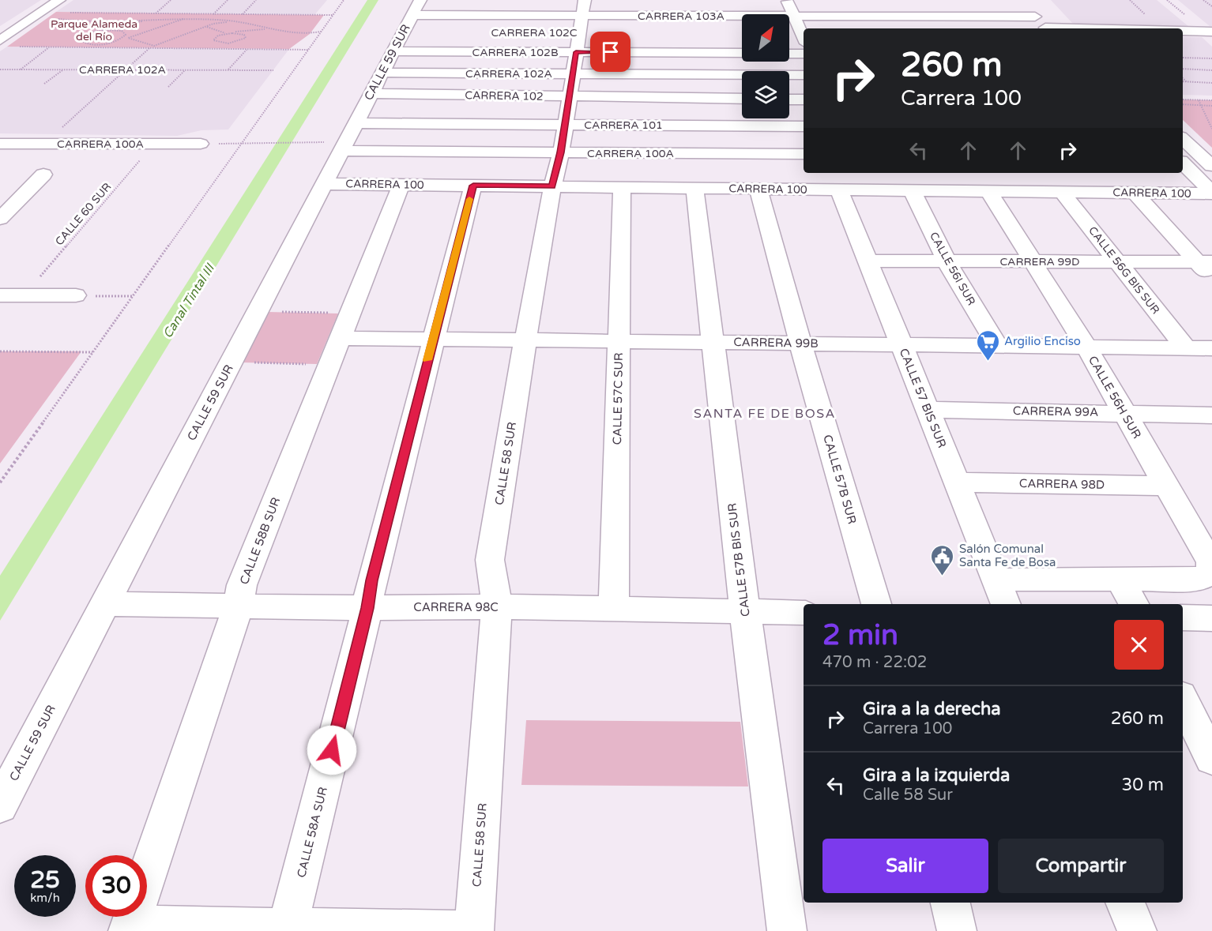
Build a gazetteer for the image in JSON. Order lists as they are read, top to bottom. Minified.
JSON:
{"streets":{"street":["CARRERA 103A","CARRERA 102B","CALLE 59 SUR","CARRERA 102A","CARRERA 102","CARRERA 101","CARRERA 100A","CARRERA 100","CARRERA 99D","CALLE 56I SUR","CALLE 56G BIS SUR","CARRERA 99B","CALLE 56H SUR","CALLE 57 BIS SUR","CALLE 57C SUR","CARRERA 99A","CALLE 58 SUR","CALLE 57B SUR","CARRERA 98D","CALLE 58B SUR","CALLE 57B BIS SUR","CARRERA 98C","CALLE 58A SUR"],"path":["CALLE 60 SUR"]},"crossings":[["CARRERA 103A","CARRERA 102B"],["CARRERA 103A","CALLE 59 SUR"],["CARRERA 103A","CARRERA 102A"],["CARRERA 103A","CARRERA 102"],["CARRERA 103A","CALLE 58 SUR"],["CARRERA 102B","CALLE 59 SUR"],["CARRERA 102B","CARRERA 102A"],["CARRERA 102B","CARRERA 102"],["CARRERA 102B","CALLE 58 SUR"],["CALLE 59 SUR","CARRERA 102A"],["CALLE 59 SUR","CARRERA 102"],["CALLE 59 SUR","CARRERA 101"],["CALLE 59 SUR","CARRERA 100A"],["CALLE 59 SUR","CARRERA 100"],["CALLE 59 SUR","CARRERA 98C"],["CARRERA 102A","CARRERA 102"],["CARRERA 102A","CALLE 58 SUR"],["CARRERA 102","CALLE 58 SUR"],["CARRERA 101","CALLE 58 SUR"],["CARRERA 100A","CALLE 60 SUR"],["CARRERA 100A","CALLE 58 SUR"],["CARRERA 100","CALLE 56I SUR"],["CARRERA 100","CALLE 56G BIS SUR"],["CARRERA 100","CALLE 56H SUR"],["CARRERA 100","CALLE 57 BIS SUR"],["CARRERA 100","CALLE 57C SUR"],["CARRERA 100","CALLE 58 SUR"],["CARRERA 100","CALLE 57B SUR"],["CARRERA 100","CALLE 58B SUR"],["CARRERA 100","CALLE 57B BIS SUR"],["CARRERA 100","CALLE 58A SUR"],["CARRERA 99D","CALLE 56I SUR"],["CARRERA 99D","CALLE 56G BIS SUR"],["CARRERA 99D","CALLE 56H SUR"],["CARRERA 99D","CALLE 57 BIS SUR"],["CALLE 56I SUR","CARRERA 99B"],["CALLE 56G BIS SUR","CARRERA 99B"],["CARRERA 99B","CALLE 56H SUR"],["CARRERA 99B","CALLE 57 BIS SUR"],["CARRERA 99B","CALLE 57C SUR"],["CARRERA 99B","CALLE 58 SUR"],["CARRERA 99B","CALLE 57B SUR"],["CARRERA 99B","CALLE 58B SUR"],["CARRERA 99B","CALLE 57B BIS SUR"],["CARRERA 99B","CALLE 58A SUR"],["CALLE 56H SUR","CARRERA 99A"],["CALLE 56H SUR","CARRERA 98D"],["CALLE 57 BIS SUR","CARRERA 99A"],["CALLE 57 BIS SUR","CARRERA 98D"],["CALLE 57C SUR","CARRERA 98C"],["CALLE 58 SUR","CARRERA 98C"],["CALLE 58B SUR","CARRERA 98C"],["CALLE 57B BIS SUR","CARRERA 98C"],["CARRERA 98C","CALLE 58A SUR"]],"districts":["SANTA FE DE BOSA"],"water":["Canal Tintal III"],"parks":["Parque Alameda del Río"],"places":{"supermarket":["Argilio Enciso"],"public building":["Salón Comunal Santa Fe de Bosa"]},"north":"top right","page":{"turn":["260 m","Carrera 100"],"heading":["2 min","470 m · 22:02"],"list":[{"name":"Gira a la derecha","note":"Carrera 100","value":"260 m"},{"name":"Gira a la izquierda","note":"Calle 58 Sur","value":"30 m"}],"buttons":["Salir","Compartir"],"speed":"25 km/h","limit":"30"}}
